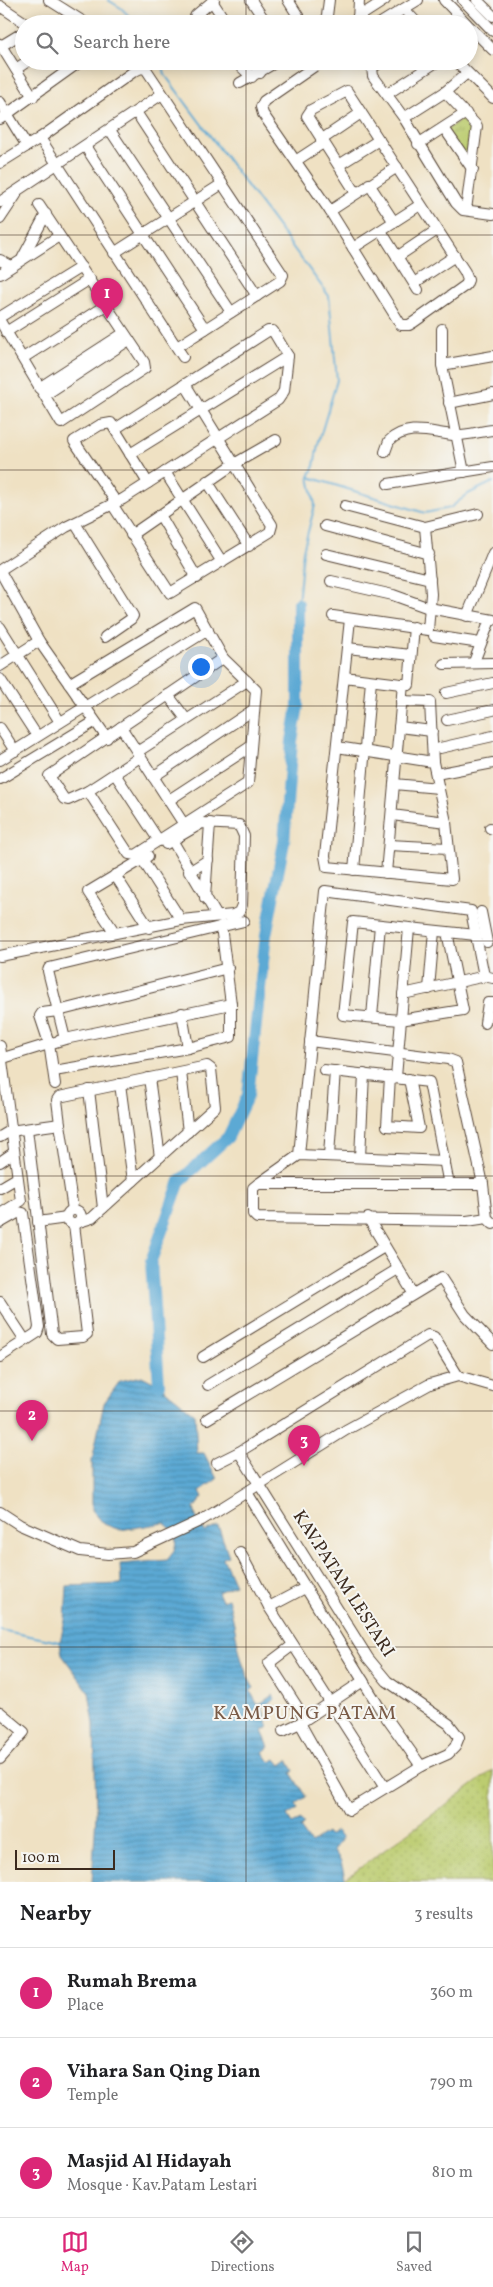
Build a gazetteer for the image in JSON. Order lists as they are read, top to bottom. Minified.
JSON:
{"streets":{"street":["KAV.PATAM LESTARI"]},"districts":["KAMPUNG PATAM"],"scale_bar":"100 m","page":{"search":"Search here","pins":["1","2","3"],"scale":"100 m","heading":["Nearby","3 results"],"list":[{"mark":"1","name":"Rumah Brema","note":"Place","value":"360 m"},{"mark":"2","name":"Vihara San Qing Dian","note":"Temple","value":"790 m"},{"mark":"3","name":"Masjid Al Hidayah","note":"Mosque · Kav.Patam Lestari","value":"810 m"}],"nav":["Map","Directions","Saved"]}}
